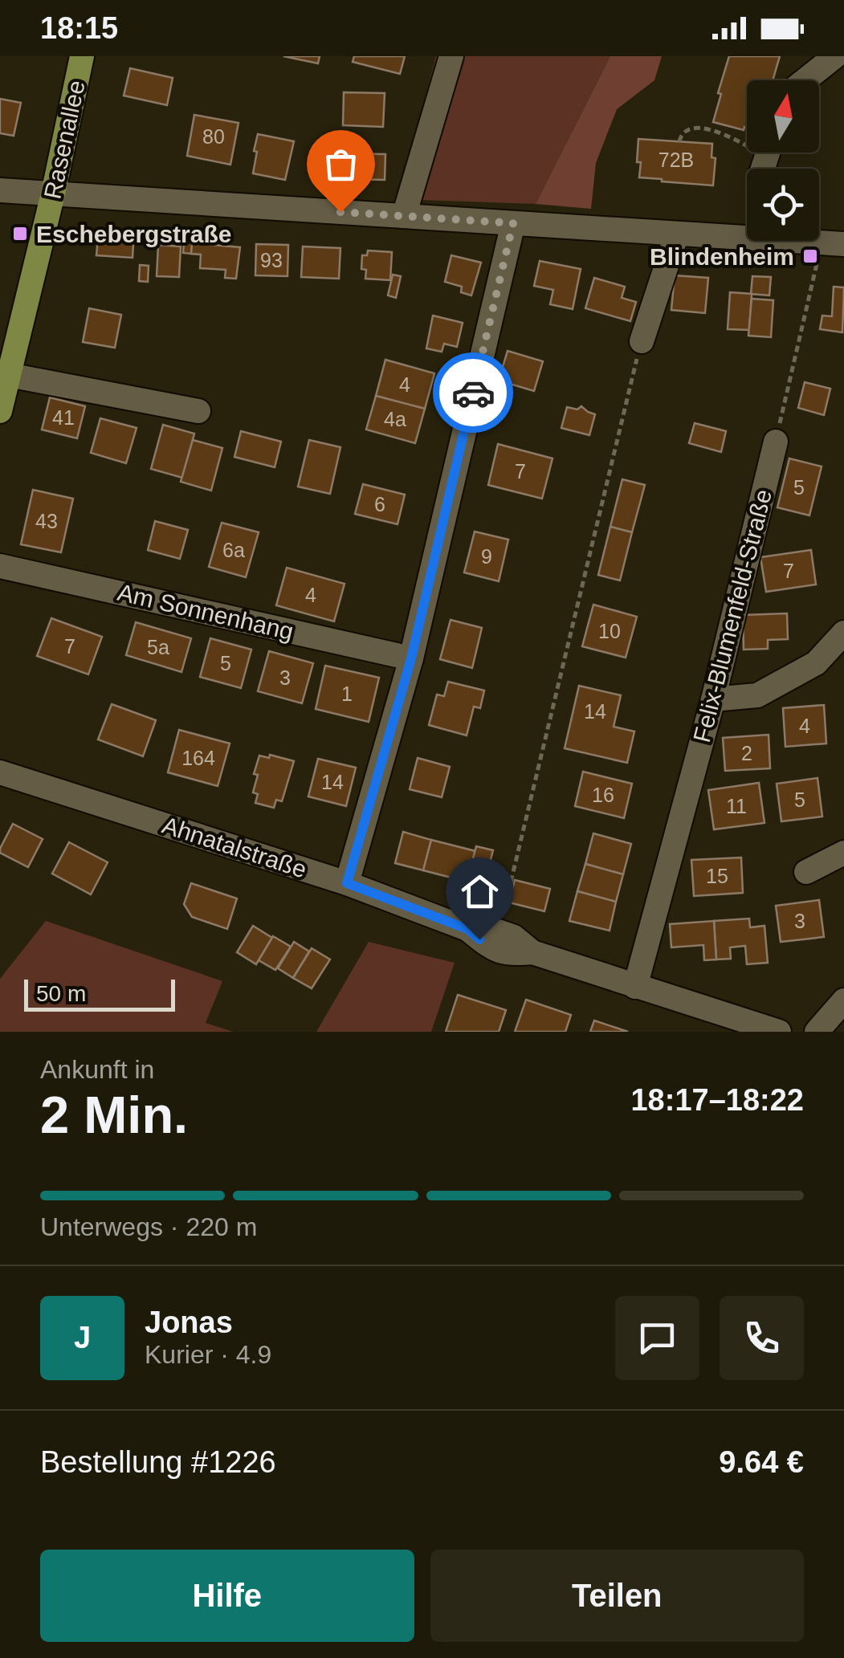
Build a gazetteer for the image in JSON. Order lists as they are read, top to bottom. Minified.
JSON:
{"streets":{"main road":["Rasenallee"],"street":["Am Sonnenhang","Felix-Blumenfeld-Straße","Ahnatalstraße"]},"crossings":[["Felix-Blumenfeld-Straße","Ahnatalstraße"]],"places":{"transit":["Eschebergstraße","Blindenheim"]},"house_numbers":["80","72B","93","4","41","4a","7","5","6","43","6a","9","7","4","10","7","5a","5","3","1","14","4","2","164","14","16","5","11","15","3"],"scale_bar":"50 m","north":"top","page":{"status":"18:15","scale":"50 m","heading":["2 Min.","Ankunft in","18:17–18:22"],"panel":["Jonas","Kurier · 4.9","Bestellung #1226","9.64 €"],"bar":"Unterwegs · 220 m","round":"J","buttons":["Hilfe","Teilen"]}}
